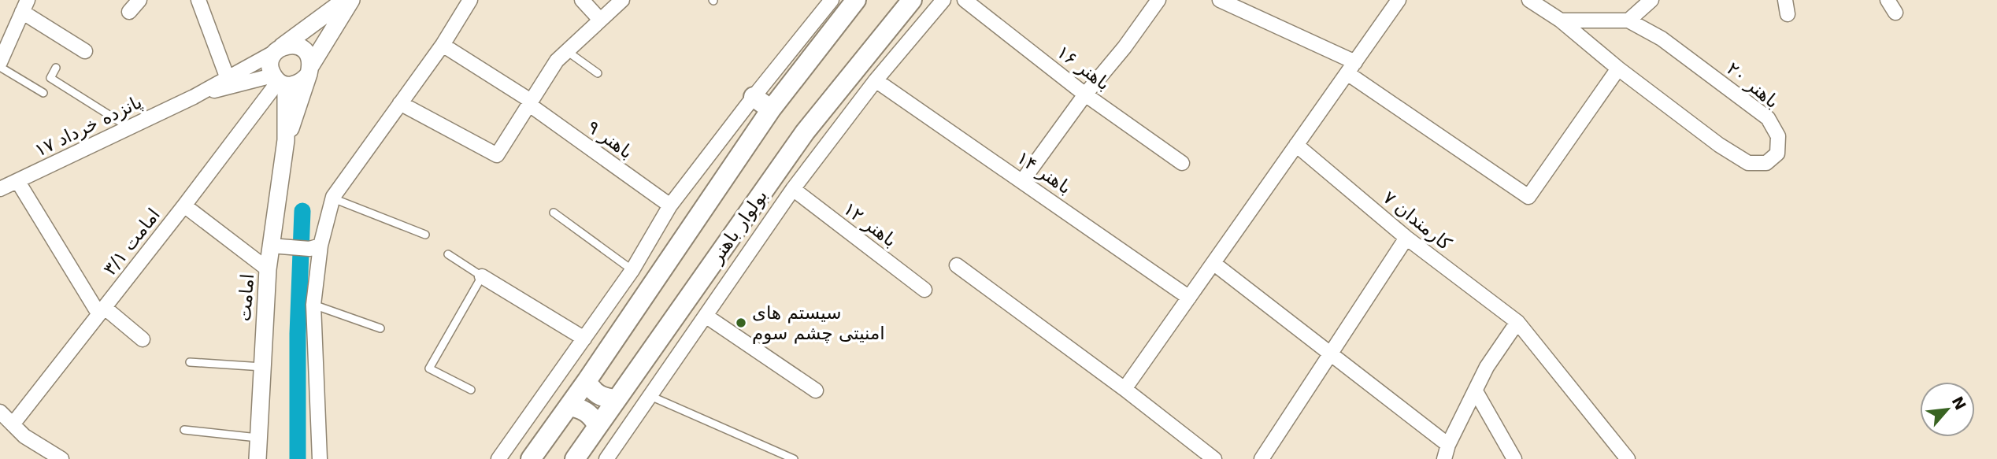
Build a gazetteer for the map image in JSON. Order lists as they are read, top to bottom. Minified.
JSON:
{"streets":{"main road":["بولوار باهنر"],"street":["باهنر ۱۶","باهنر ۲۰","پانزده خرداد ۱۷","باهنر ۹","باهنر ۱۴","کارمندان ۷","باهنر ۱۲","امامت ۳/۱","امامت"]},"crossings":[["پانزده خرداد ۱۷","امامت ۳/۱"],["پانزده خرداد ۱۷","امامت"],["امامت ۳/۱","امامت"]],"places":["سیستم های امنیتی چشم سوم"],"north":"top right"}
